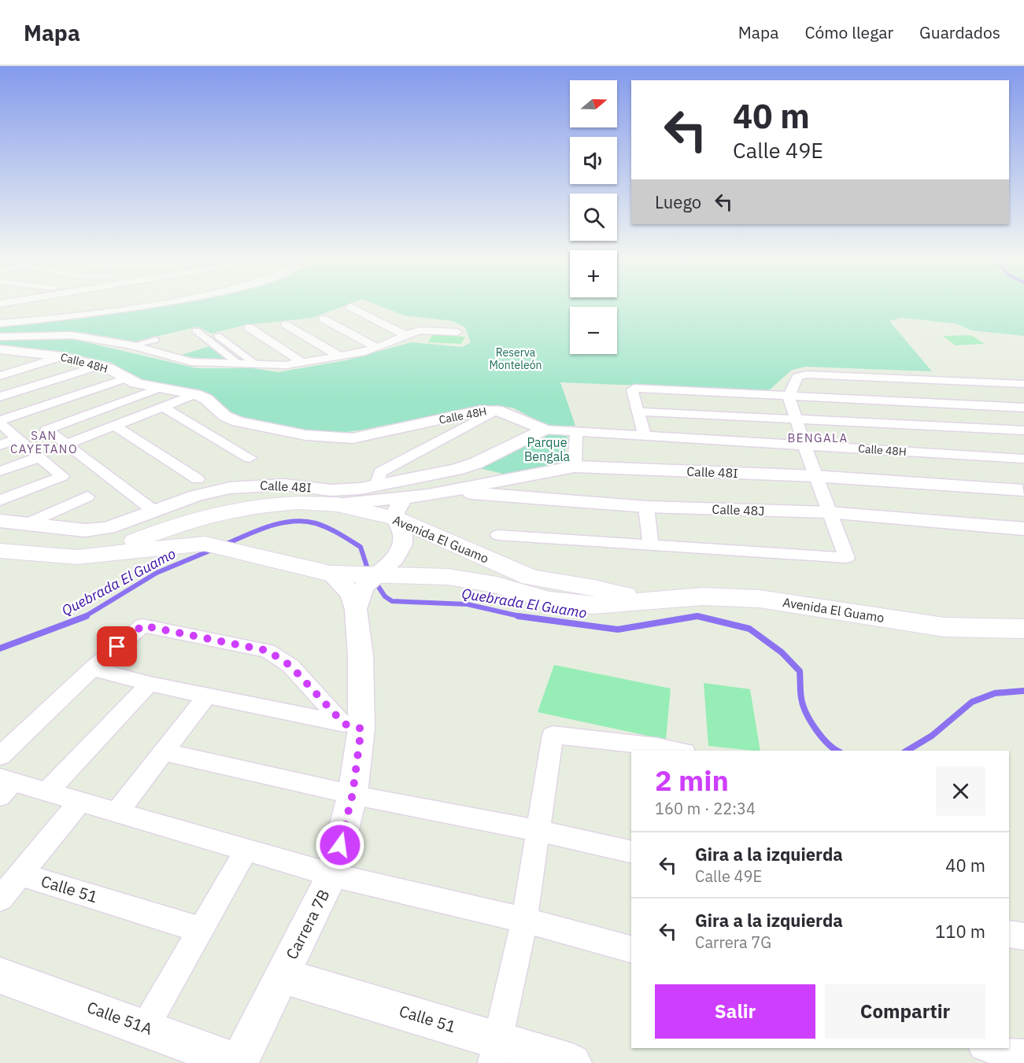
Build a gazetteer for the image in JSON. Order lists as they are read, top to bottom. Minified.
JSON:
{"streets":{"main road":["Avenida El Guamo"],"street":["Calle 48H","Calle 48I","Calle 48J","Calle 51","Carrera 7B","Calle 51A"]},"crossings":[["Calle 48H","Calle 48I"],["Calle 48I","Calle 48J"],["Calle 48I","Avenida El Guamo"],["Avenida El Guamo","Carrera 7B"],["Calle 51","Carrera 7B"],["Carrera 7B","Calle 51A"]],"districts":["SAN CAYETANO","BENGALA"],"water":["Quebrada El Guamo"],"parks":["Reserva Monteleón","Parque Bengala"],"north":"right","page":{"header":"Mapa","nav":["Mapa","Cómo llegar","Guardados"],"map_buttons":["+","−"],"turn":["40 m","Calle 49E"],"then":"Luego","heading":["2 min","160 m · 22:34"],"list":[{"name":"Gira a la izquierda","note":"Calle 49E","value":"40 m"},{"name":"Gira a la izquierda","note":"Carrera 7G","value":"110 m"}],"buttons":["Salir","Compartir"]}}
